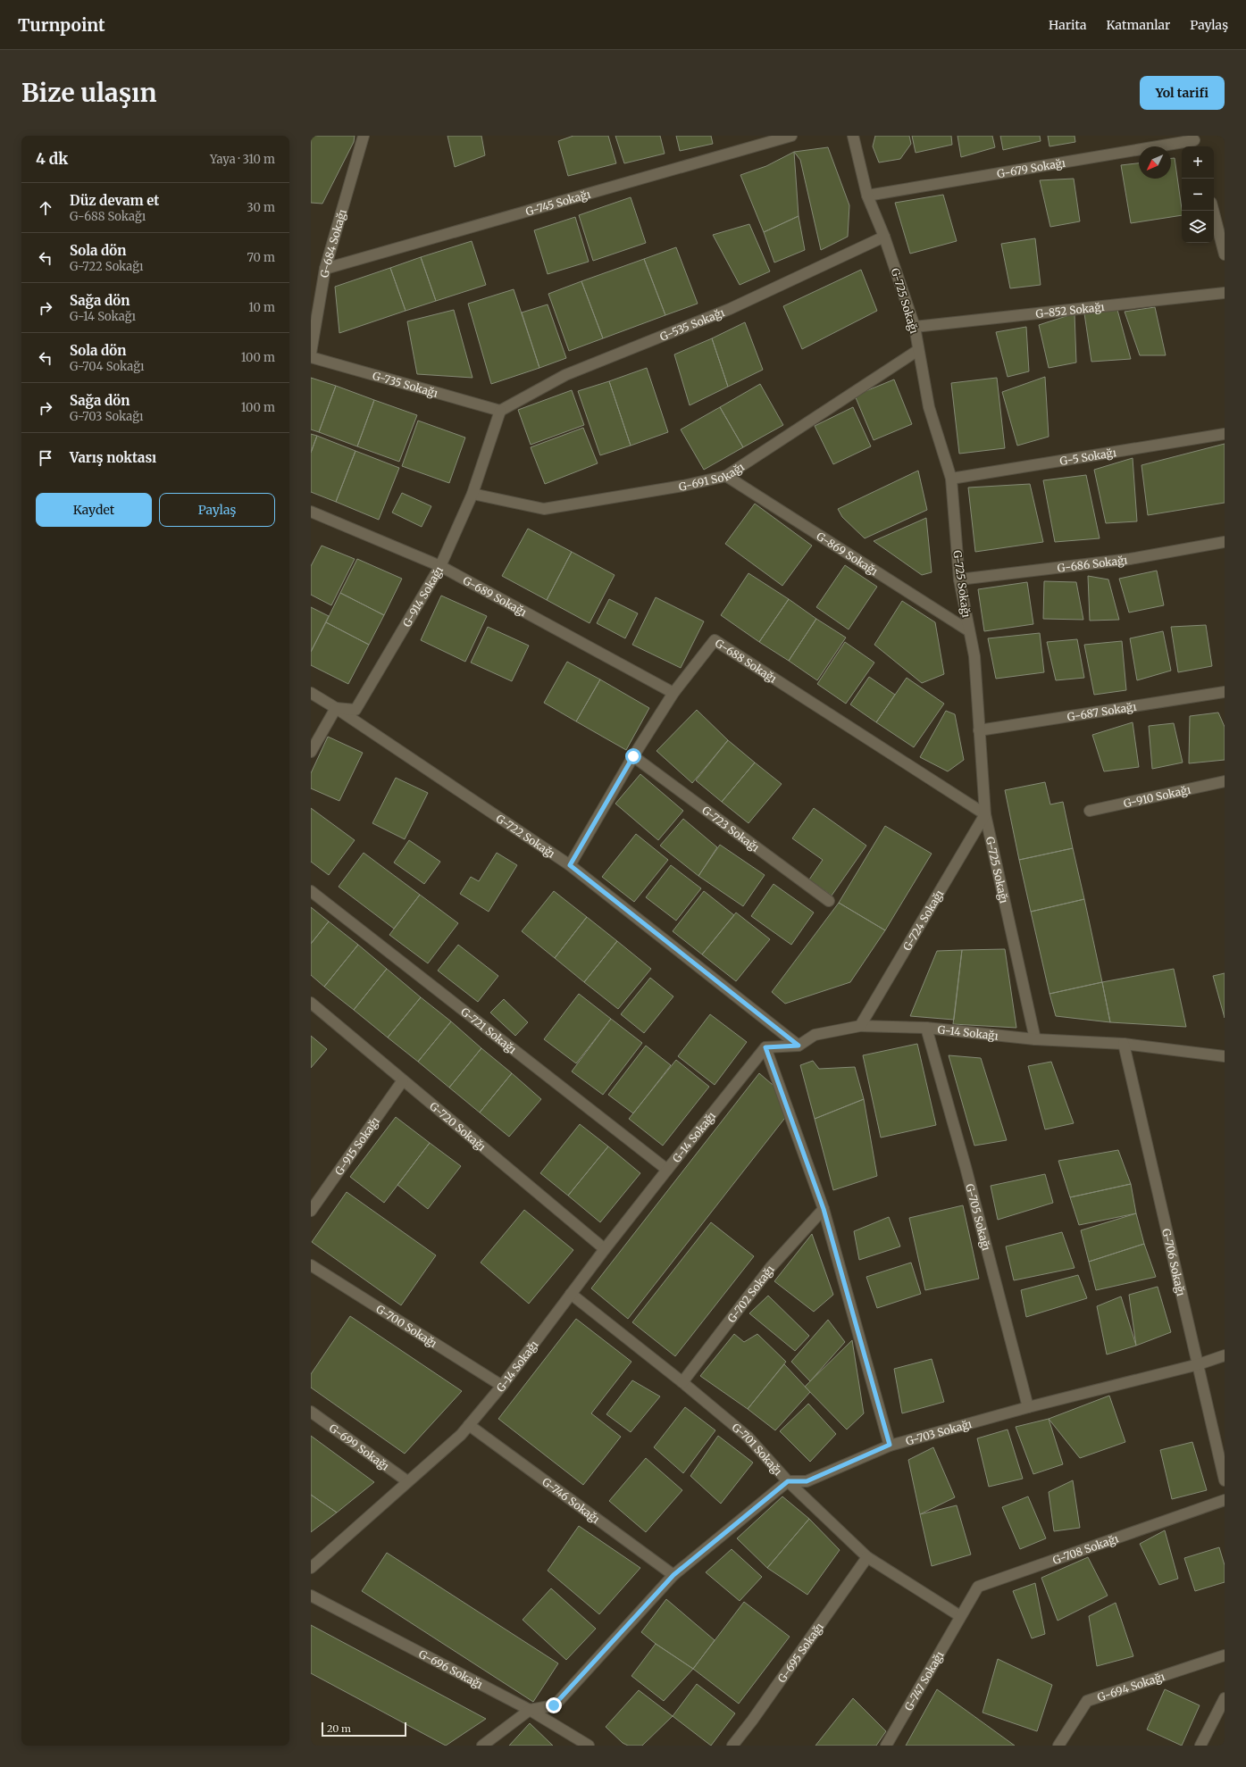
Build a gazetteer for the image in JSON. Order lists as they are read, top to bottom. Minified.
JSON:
{"streets":{"street":["G-679 Sokağı","G-745 Sokağı","G-684 Sokağı","G-725 Sokağı","G-852 Sokağı","G-535 Sokağı","G-735 Sokağı","G-5 Sokağı","G-691 Sokağı","G-869 Sokağı","G-686 Sokağı","G-689 Sokağı","G-914 Sokağı","G-688 Sokağı","G-687 Sokağı","G-910 Sokağı","G-723 Sokağı","G-722 Sokağı","G-724 Sokağı","G-721 Sokağı","G-14 Sokağı","G-720 Sokağı","G-915 Sokağı","G-705 Sokağı","G-706 Sokağı","G-702 Sokağı","G-700 Sokağı","G-703 Sokağı","G-699 Sokağı","G-701 Sokağı","G-746 Sokağı","G-708 Sokağı","G-695 Sokağı","G-696 Sokağı","G-747 Sokağı","G-694 Sokağı"]},"crossings":[["G-679 Sokağı","G-725 Sokağı"],["G-745 Sokağı","G-684 Sokağı"],["G-725 Sokağı","G-852 Sokağı"],["G-725 Sokağı","G-535 Sokağı"],["G-725 Sokağı","G-5 Sokağı"],["G-725 Sokağı","G-691 Sokağı"],["G-725 Sokağı","G-869 Sokağı"],["G-725 Sokağı","G-686 Sokağı"],["G-725 Sokağı","G-688 Sokağı"],["G-725 Sokağı","G-687 Sokağı"],["G-725 Sokağı","G-724 Sokağı"],["G-725 Sokağı","G-14 Sokağı"],["G-535 Sokağı","G-735 Sokağı"],["G-535 Sokağı","G-914 Sokağı"],["G-735 Sokağı","G-914 Sokağı"],["G-691 Sokağı","G-869 Sokağı"],["G-691 Sokağı","G-914 Sokağı"],["G-689 Sokağı","G-914 Sokağı"],["G-689 Sokağı","G-688 Sokağı"],["G-914 Sokağı","G-722 Sokağı"],["G-688 Sokağı","G-723 Sokağı"],["G-688 Sokağı","G-722 Sokağı"],["G-688 Sokağı","G-724 Sokağı"],["G-722 Sokağı","G-14 Sokağı"],["G-724 Sokağı","G-14 Sokağı"],["G-721 Sokağı","G-14 Sokağı"],["G-14 Sokağı","G-720 Sokağı"],["G-14 Sokağı","G-705 Sokağı"],["G-14 Sokağı","G-706 Sokağı"],["G-14 Sokağı","G-700 Sokağı"],["G-14 Sokağı","G-699 Sokağı"],["G-14 Sokağı","G-701 Sokağı"],["G-14 Sokağı","G-746 Sokağı"],["G-720 Sokağı","G-915 Sokağı"],["G-705 Sokağı","G-703 Sokağı"],["G-706 Sokağı","G-703 Sokağı"],["G-702 Sokağı","G-701 Sokağı"],["G-703 Sokağı","G-701 Sokağı"],["G-701 Sokağı","G-708 Sokağı"],["G-701 Sokağı","G-695 Sokağı"],["G-701 Sokağı","G-747 Sokağı"],["G-708 Sokağı","G-747 Sokağı"]],"scale_bar":"20 m","north":"bottom left","page":{"header":"Turnpoint","nav":["Harita","Katmanlar","Paylaş"],"buttons":["Yol tarifi",["Kaydet","Paylaş"]],"title":"Bize ulaşın","heading":["4 dk","Yaya · 310 m"],"map_buttons":["+","−"],"list":[["Düz devam et","G-688 Sokağı","30 m"],["Sola dön","G-722 Sokağı","70 m"],["Sağa dön","G-14 Sokağı","10 m"],["Sola dön","G-704 Sokağı","100 m"],["Sağa dön","G-703 Sokağı","100 m"],"Varış noktası"],"scale":"20 m"}}
